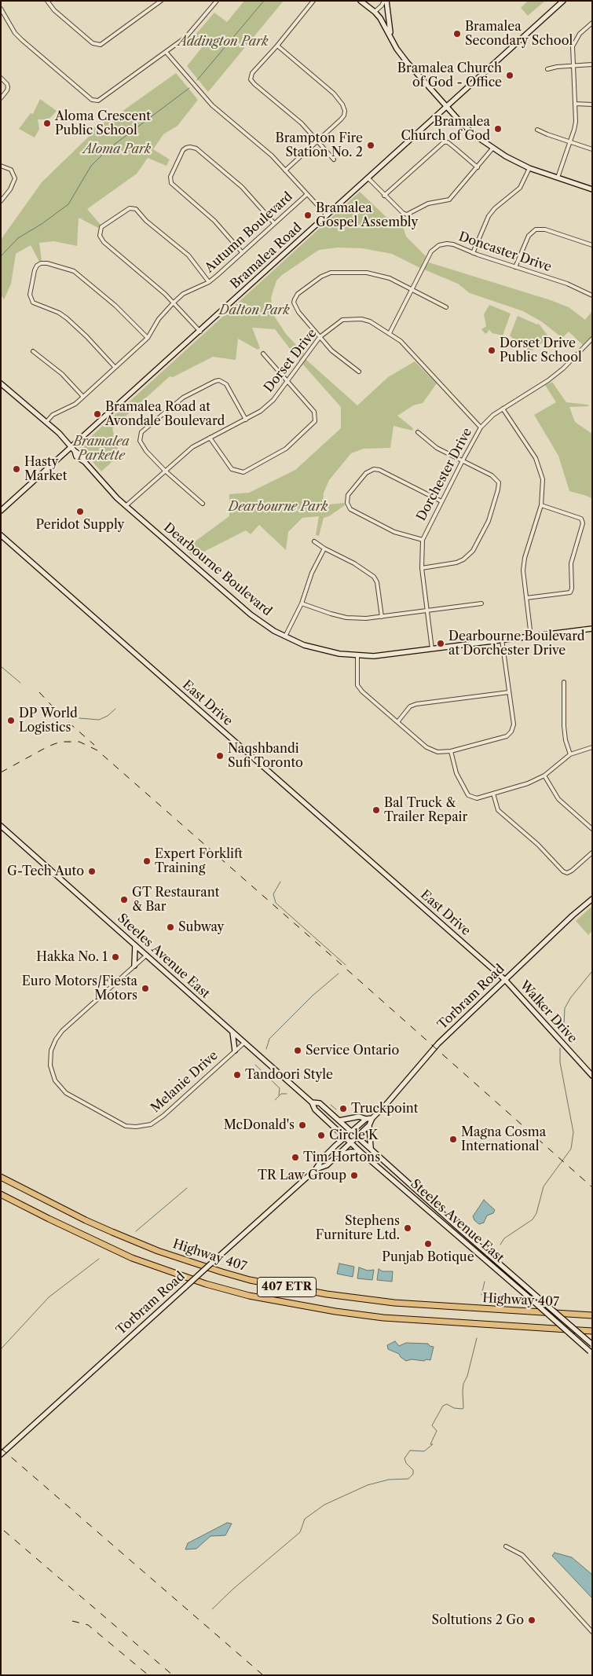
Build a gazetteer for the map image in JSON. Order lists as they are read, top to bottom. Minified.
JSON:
{"streets":{"highway":["Highway 407","407 ETR"],"main road":["Bramalea Road","Dearbourne Boulevard","East Drive","Steeles Avenue East","Torbram Road","Walker Drive"],"street":["Autumn Boulevard","Doncaster Drive","Dorset Drive","Dorchester Drive","Melanie Drive"]},"crossings":[["Autumn Boulevard","Dearbourne Boulevard"],["Doncaster Drive","Dorset Drive"],["Bramalea Road","Dearbourne Boulevard"],["Dorset Drive","Dorchester Drive"],["Dorset Drive","Dearbourne Boulevard"],["Dorchester Drive","Dearbourne Boulevard"],["East Drive","Torbram Road"],["East Drive","Walker Drive"],["Steeles Avenue East","Torbram Road"],["Steeles Avenue East","Melanie Drive"],["Torbram Road","Walker Drive"]],"parks":["Addington Park","Aloma Park","Dalton Park","Bramalea Parkette","Dearbourne Park"],"places":["Bramalea Secondary School","Bramalea Church of God - Office","Aloma Crescent Public School","Bramalea Church of God","Brampton Fire Station No. 2","Bramalea Gospel Assembly","Dorset Drive Public School","Bramalea Road at Avondale Boulevard","Hasty Market","Peridot Supply","Dearbourne Boulevard at Dorchester Drive","DP World Logistics","Naqshbandi Sufi Toronto","Bal Truck & Trailer Repair","Expert Forklift Training","G-Tech Auto","GT Restaurant & Bar","Subway","Hakka No. 1","Euro Motors/Fiesta Motors","Service Ontario","Tandoori Style","Truckpoint","McDonald's","Circle K","Magna Cosma International","Tim Hortons","TR Law Group","Stephens Furniture Ltd.","Punjab Botique","Soltutions 2 Go"]}
